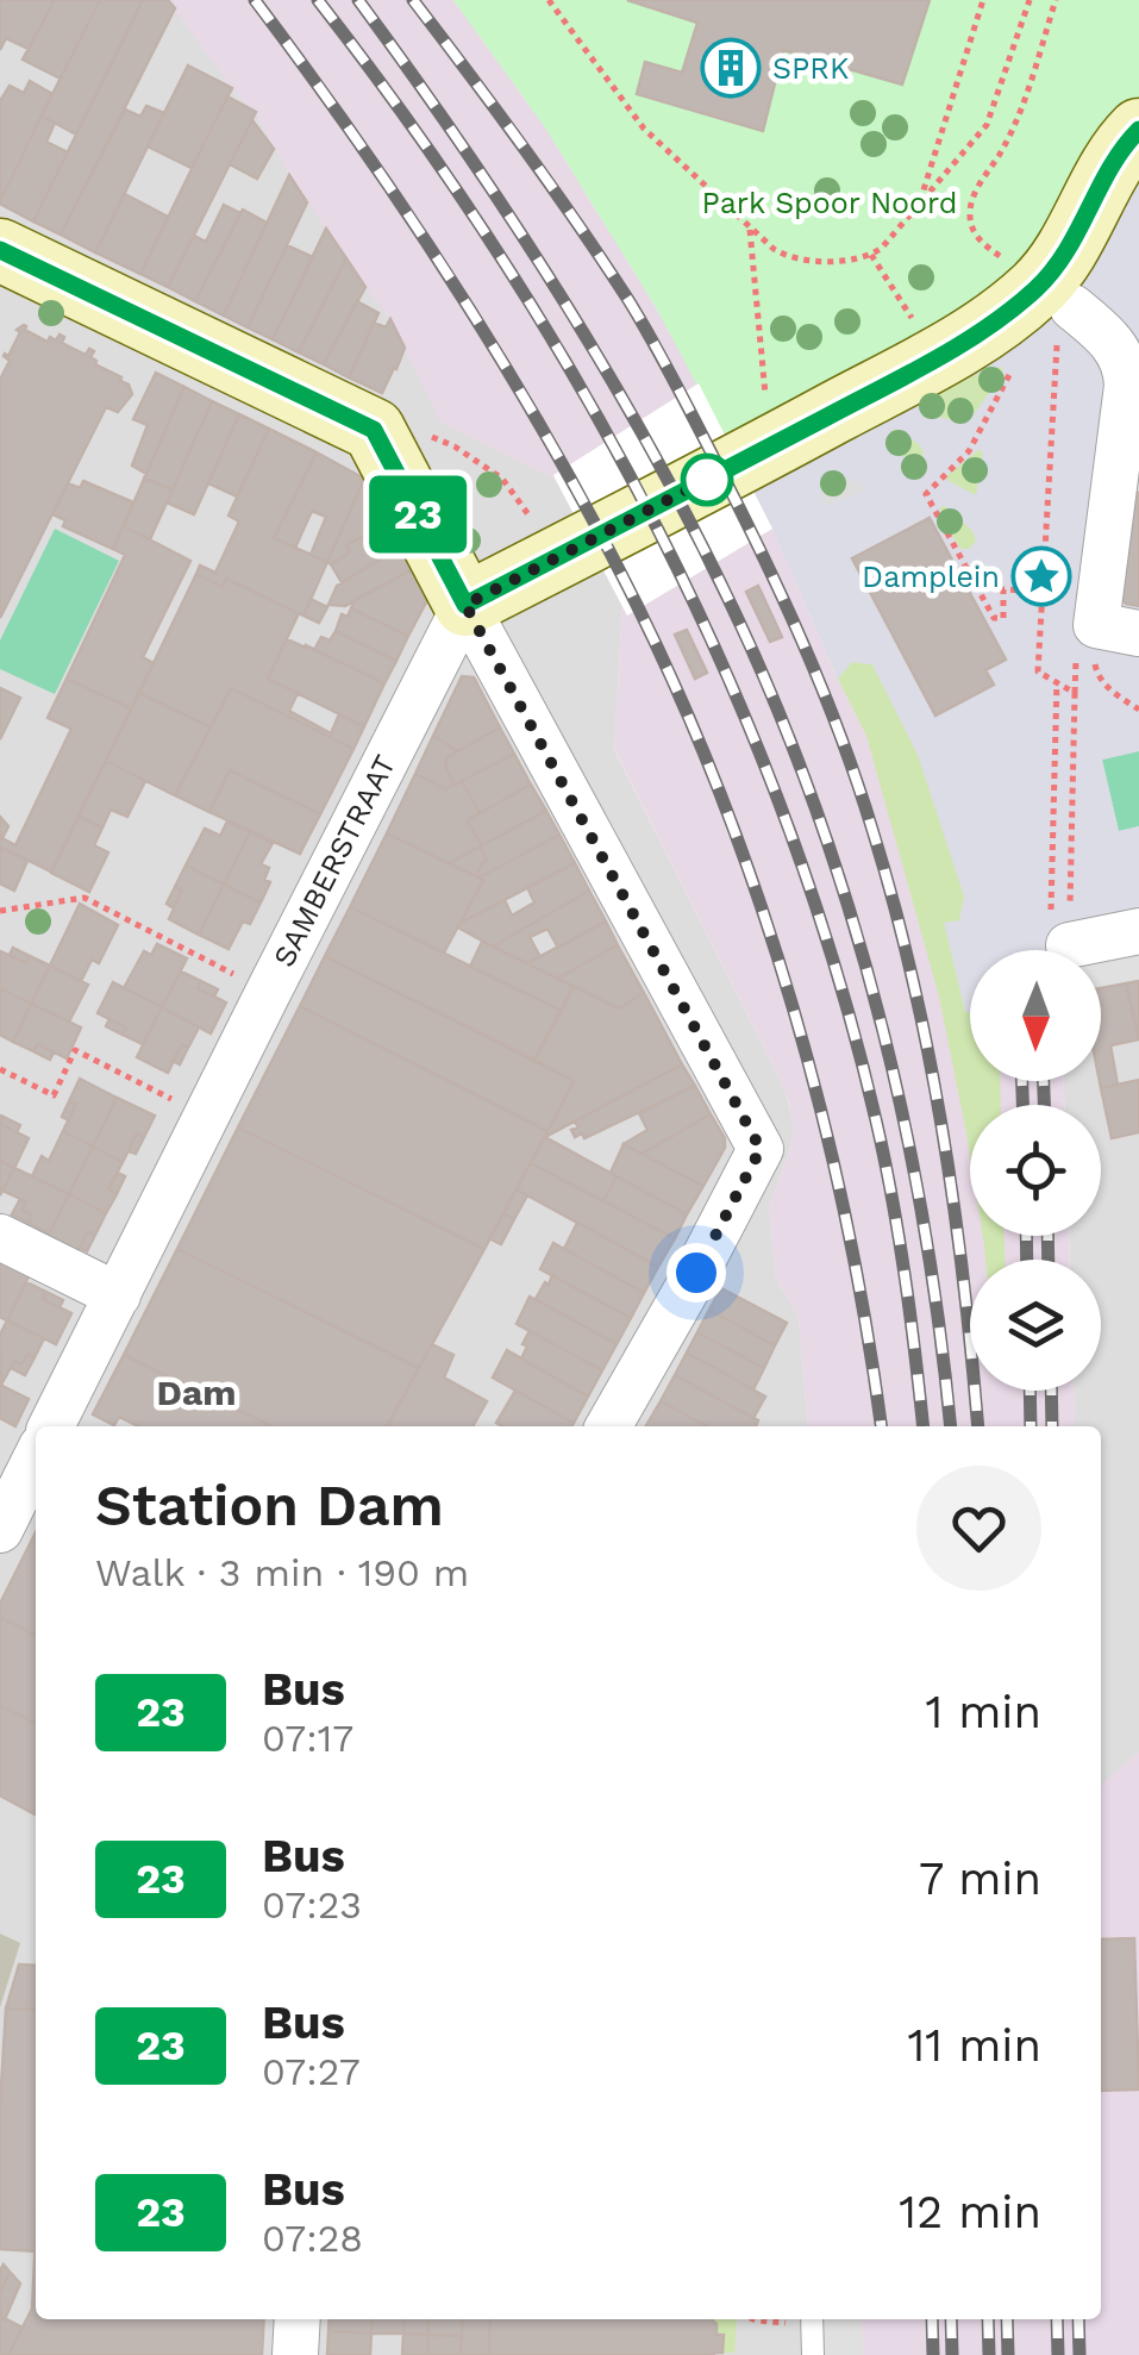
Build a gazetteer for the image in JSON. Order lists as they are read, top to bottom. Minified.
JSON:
{"streets":{"street":["SAMBERSTRAAT"]},"districts":["Dam"],"parks":["Park Spoor Noord"],"places":{"building":["SPRK"],"place":["Damplein"]},"lines":["bus line 23"],"north":"bottom","page":{"on_map":"23","heading":["Station Dam","Walk · 3 min · 190 m"],"list":[{"mark":"23","name":"Bus","note":"07:17","value":"1 min"},{"mark":"23","name":"Bus","note":"07:23","value":"7 min"},{"mark":"23","name":"Bus","note":"07:27","value":"11 min"},{"mark":"23","name":"Bus","note":"07:28","value":"12 min"}]}}
